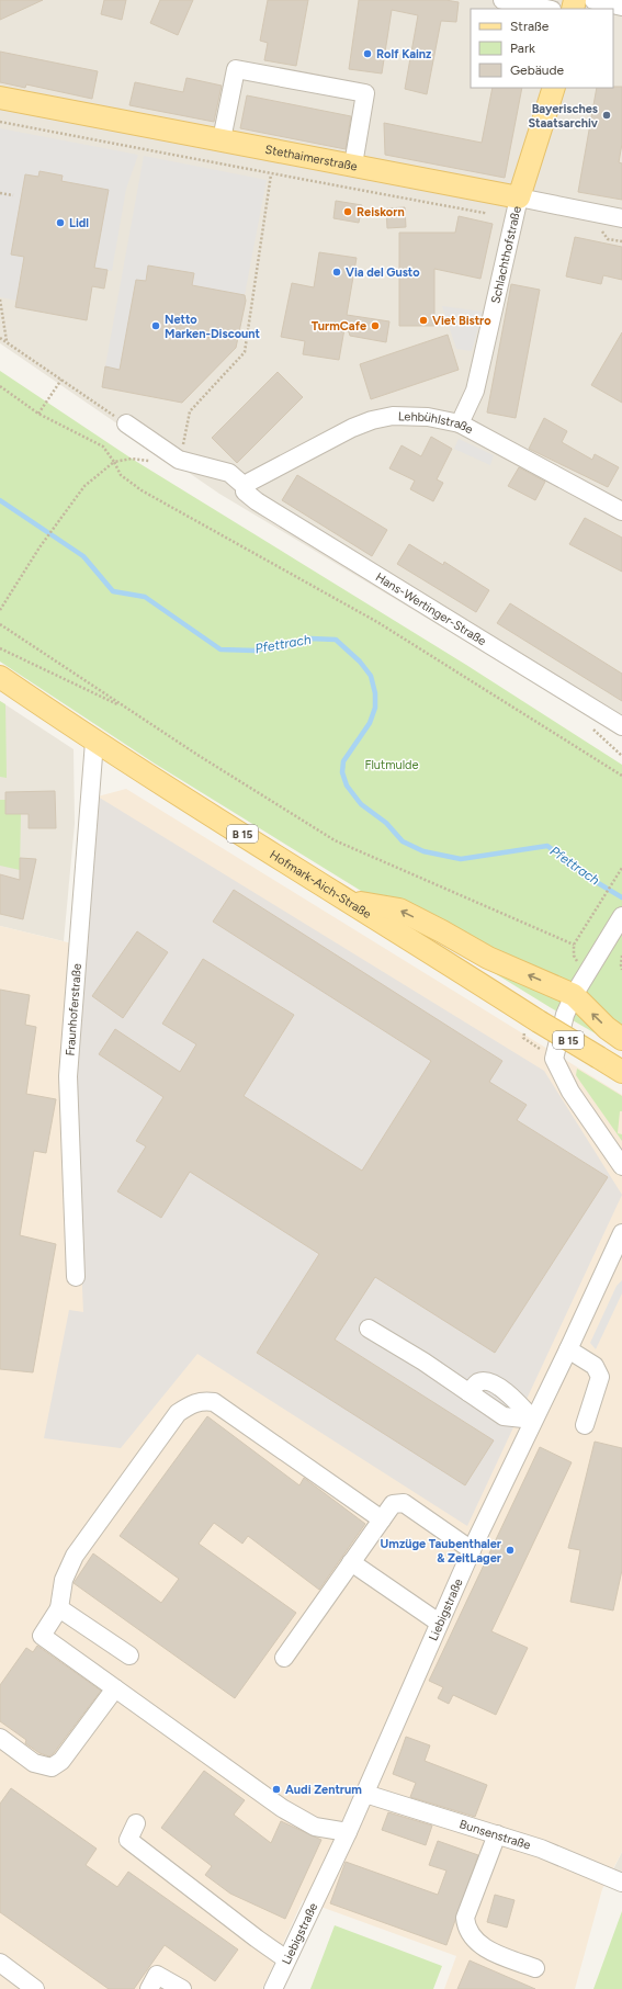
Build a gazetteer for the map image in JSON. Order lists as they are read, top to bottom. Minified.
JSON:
{"streets":{"main road":["Stethaimerstraße","Schlachthofstraße","B 15","Hofmark-Aich-Straße"],"street":["Lehbühlstraße","Hans-Wertinger-Straße","Fraunhoferstraße","Liebigstraße","Bunsenstraße"]},"crossings":[["Stethaimerstraße","Schlachthofstraße"],["Schlachthofstraße","Lehbühlstraße"],["Lehbühlstraße","Hans-Wertinger-Straße"],["Hofmark-Aich-Straße","Fraunhoferstraße"],["Liebigstraße","Bunsenstraße"]],"water":["Pfettrach"],"parks":["Flutmulde"],"places":["Rolf Kainz","Bayerisches Staatsarchiv","Reiskorn","Lidl","Via del Gusto","Viet Bistro","Netto Marken-Discount","TurmCafe","Umzüge Taubenthaler & ZeitLager","Audi Zentrum"],"legend":["Straße","Park","Gebäude"]}
